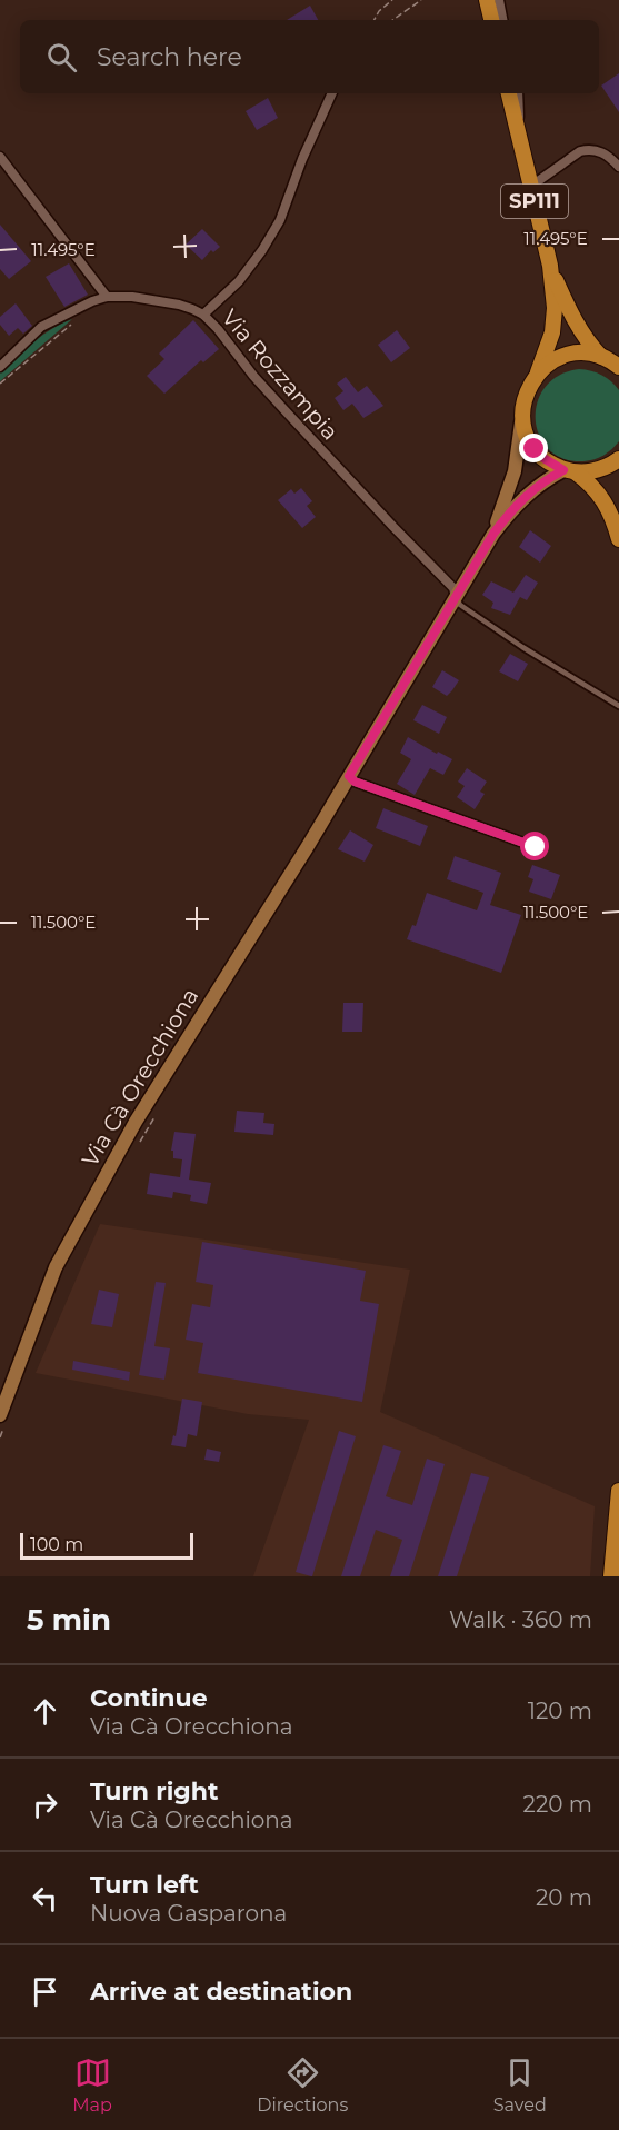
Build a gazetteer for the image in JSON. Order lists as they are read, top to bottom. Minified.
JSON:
{"streets":{"main road":["SP111","Via Cà Orecchiona"],"street":["Via Rozzampia"]},"crossings":[["SP111","Via Cà Orecchiona"],["Via Rozzampia","Via Cà Orecchiona"]],"scale_bar":"100 m","page":{"search":"Search here","scale":"100 m","heading":["5 min","Walk · 360 m"],"list":[["Continue","Via Cà Orecchiona","120 m"],["Turn right","Via Cà Orecchiona","220 m"],["Turn left","Nuova Gasparona","20 m"],"Arrive at destination"],"nav":["Map","Directions","Saved"]},"coordinates":["11.495°E","11.500°E"]}
